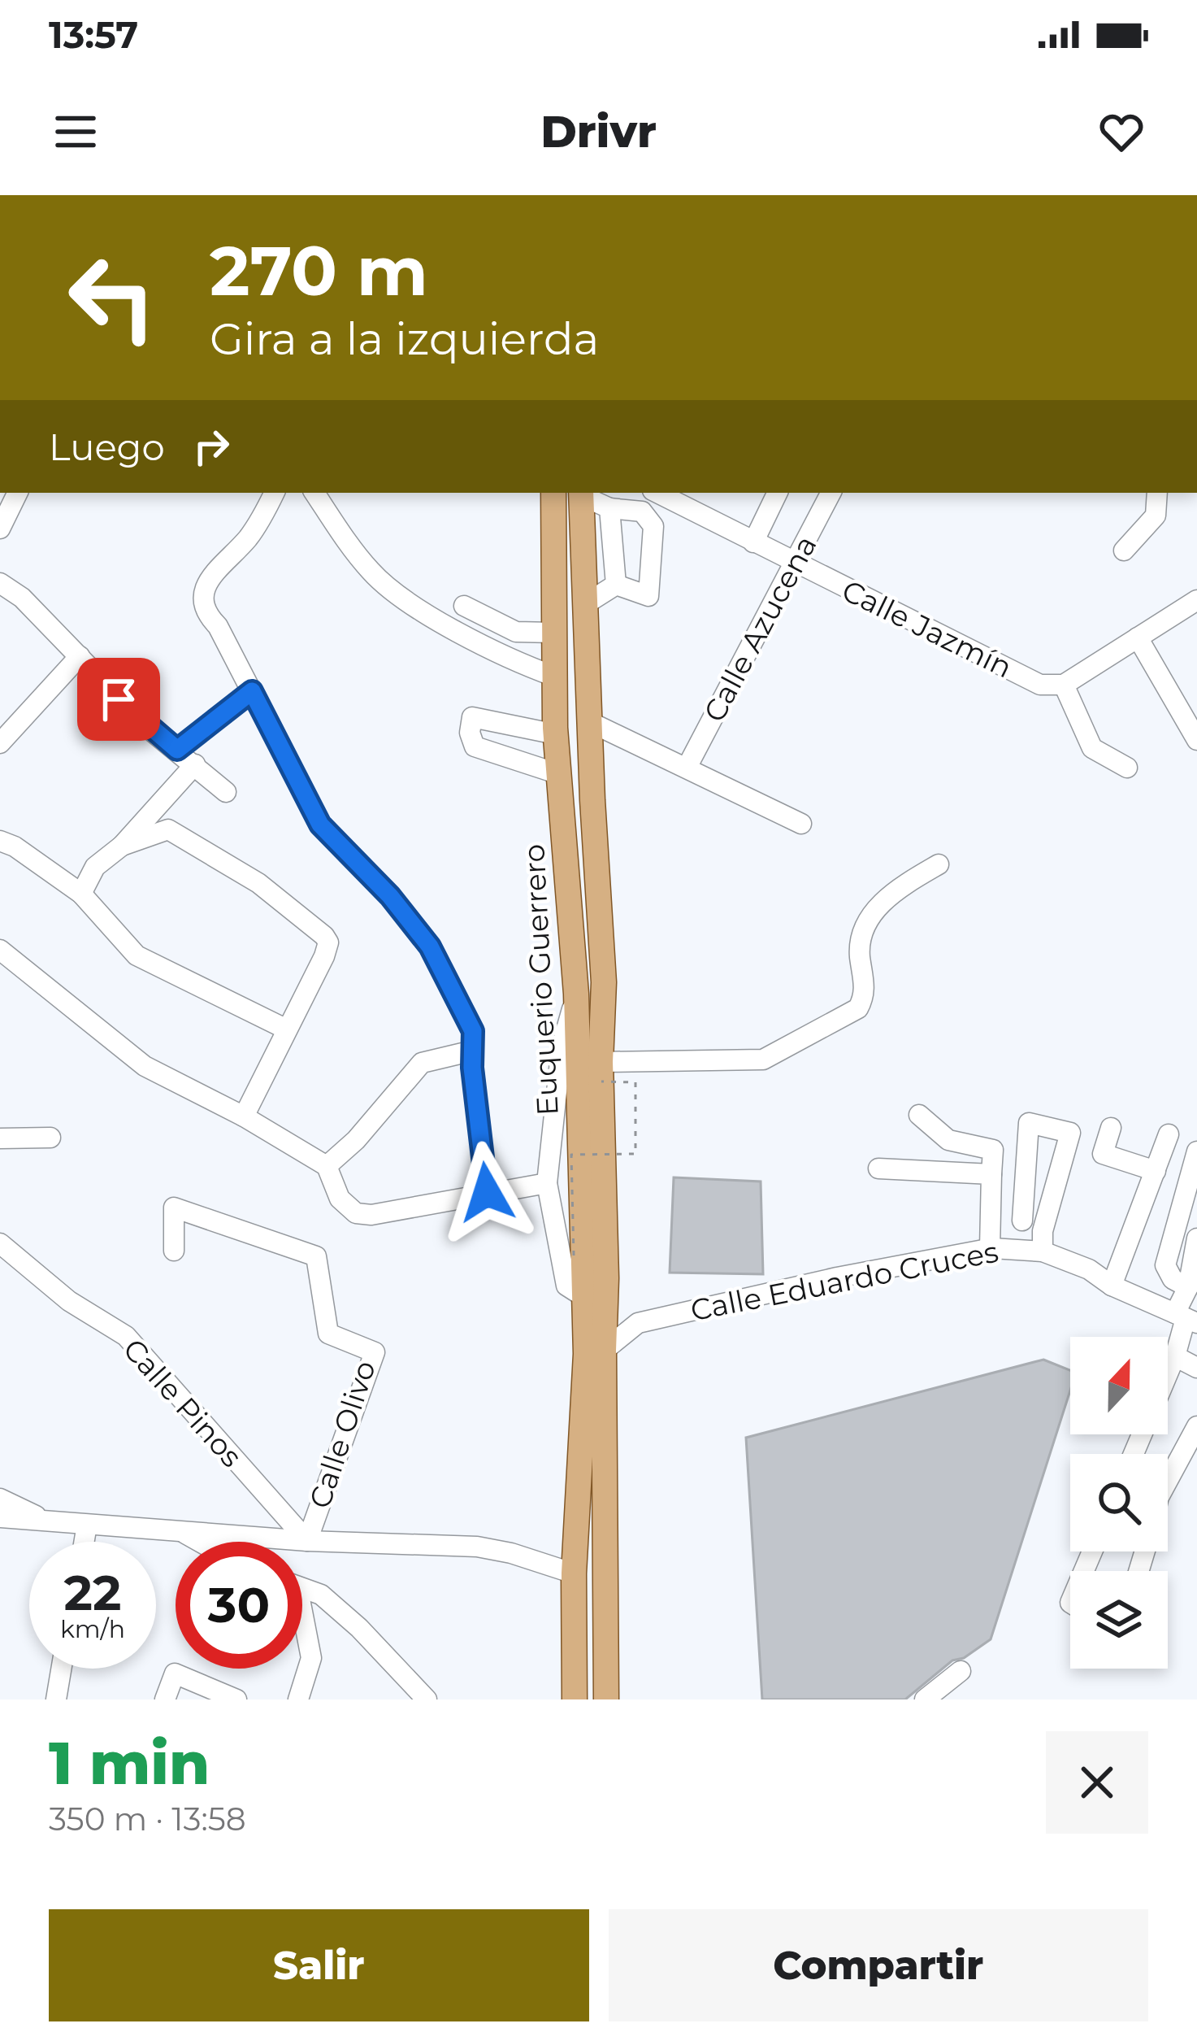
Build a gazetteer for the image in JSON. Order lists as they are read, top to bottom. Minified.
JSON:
{"streets":{"main road":["Euquerio Guerrero"],"street":["Calle Azucena","Calle Jazmín","Calle Eduardo Cruces","Calle Pinos","Calle Olivo"]},"crossings":[["Calle Azucena","Calle Jazmín"],["Euquerio Guerrero","Calle Eduardo Cruces"],["Calle Pinos","Calle Olivo"]],"north":"top","page":{"status":"13:57","header":"Drivr","turn":["270 m","Gira a la izquierda"],"then":"Luego","speed":"22 km/h","limit":"30","heading":["1 min","350 m · 13:58"],"buttons":["Salir","Compartir"]}}
